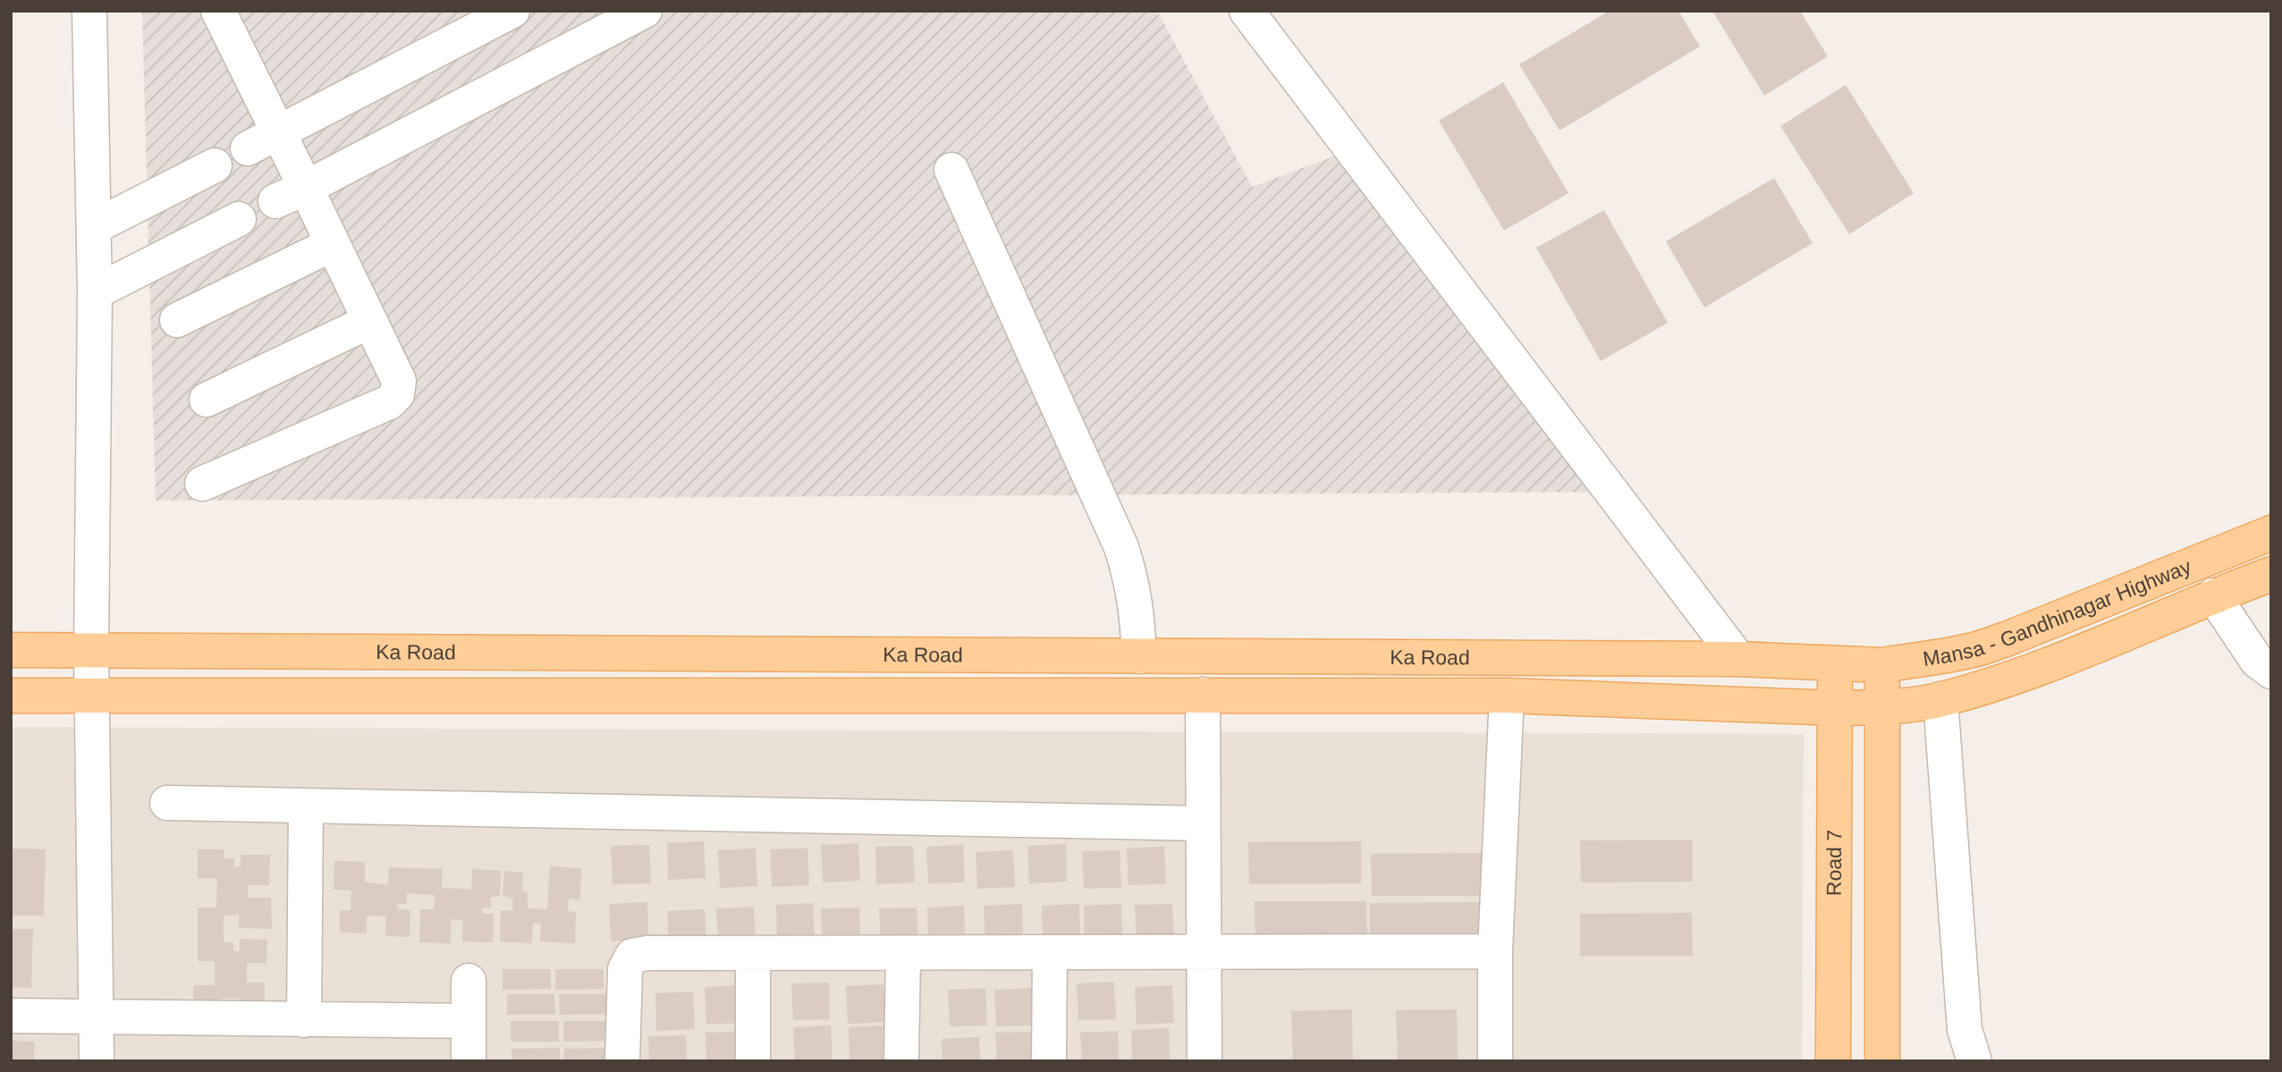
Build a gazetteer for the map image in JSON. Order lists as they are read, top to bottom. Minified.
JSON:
{"streets":{"main road":["Mansa - Gandhinagar Highway","Ka Road","Road 7"]},"crossings":[["Mansa - Gandhinagar Highway","Ka Road"],["Mansa - Gandhinagar Highway","Road 7"],["Ka Road","Road 7"]]}
